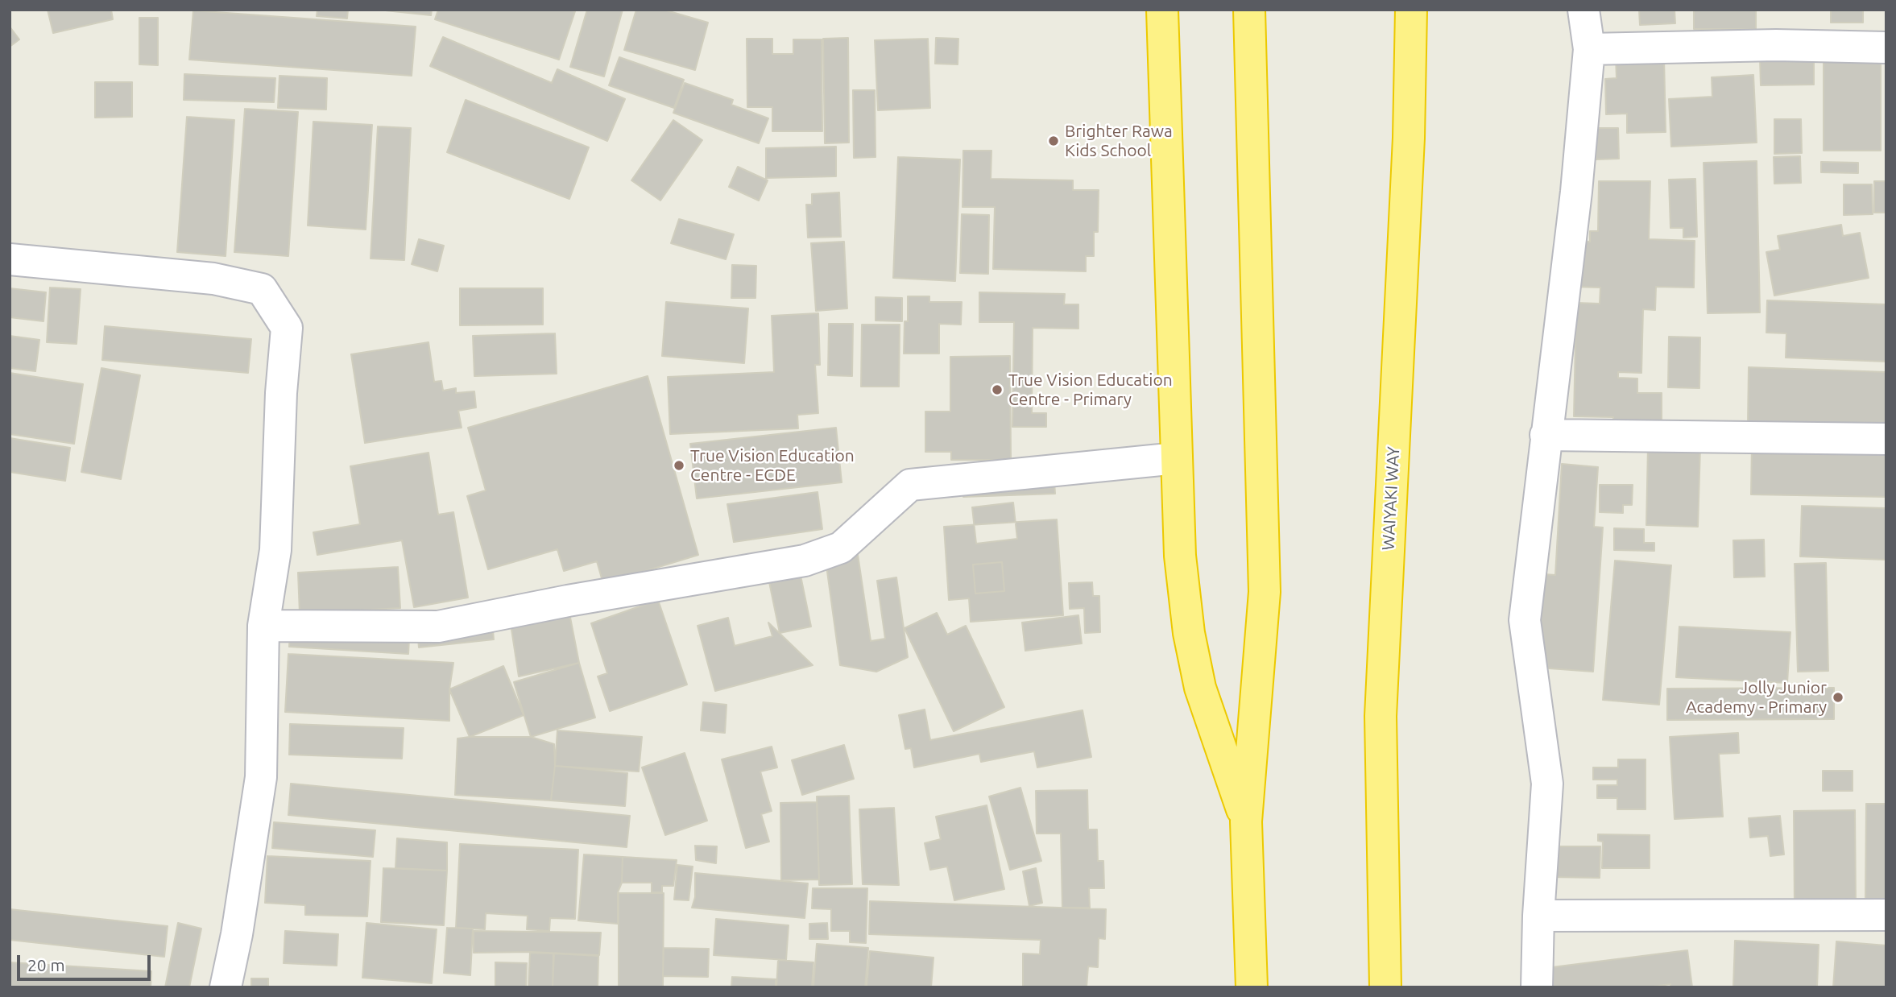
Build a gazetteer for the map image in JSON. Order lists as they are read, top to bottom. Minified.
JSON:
{"streets":{"highway":["WAIYAKI WAY"]},"places":["Brighter Rawa Kids School","True Vision Education Centre - Primary","True Vision Education Centre - ECDE","Jolly Junior Academy - Primary"],"scale_bar":"20 m"}
